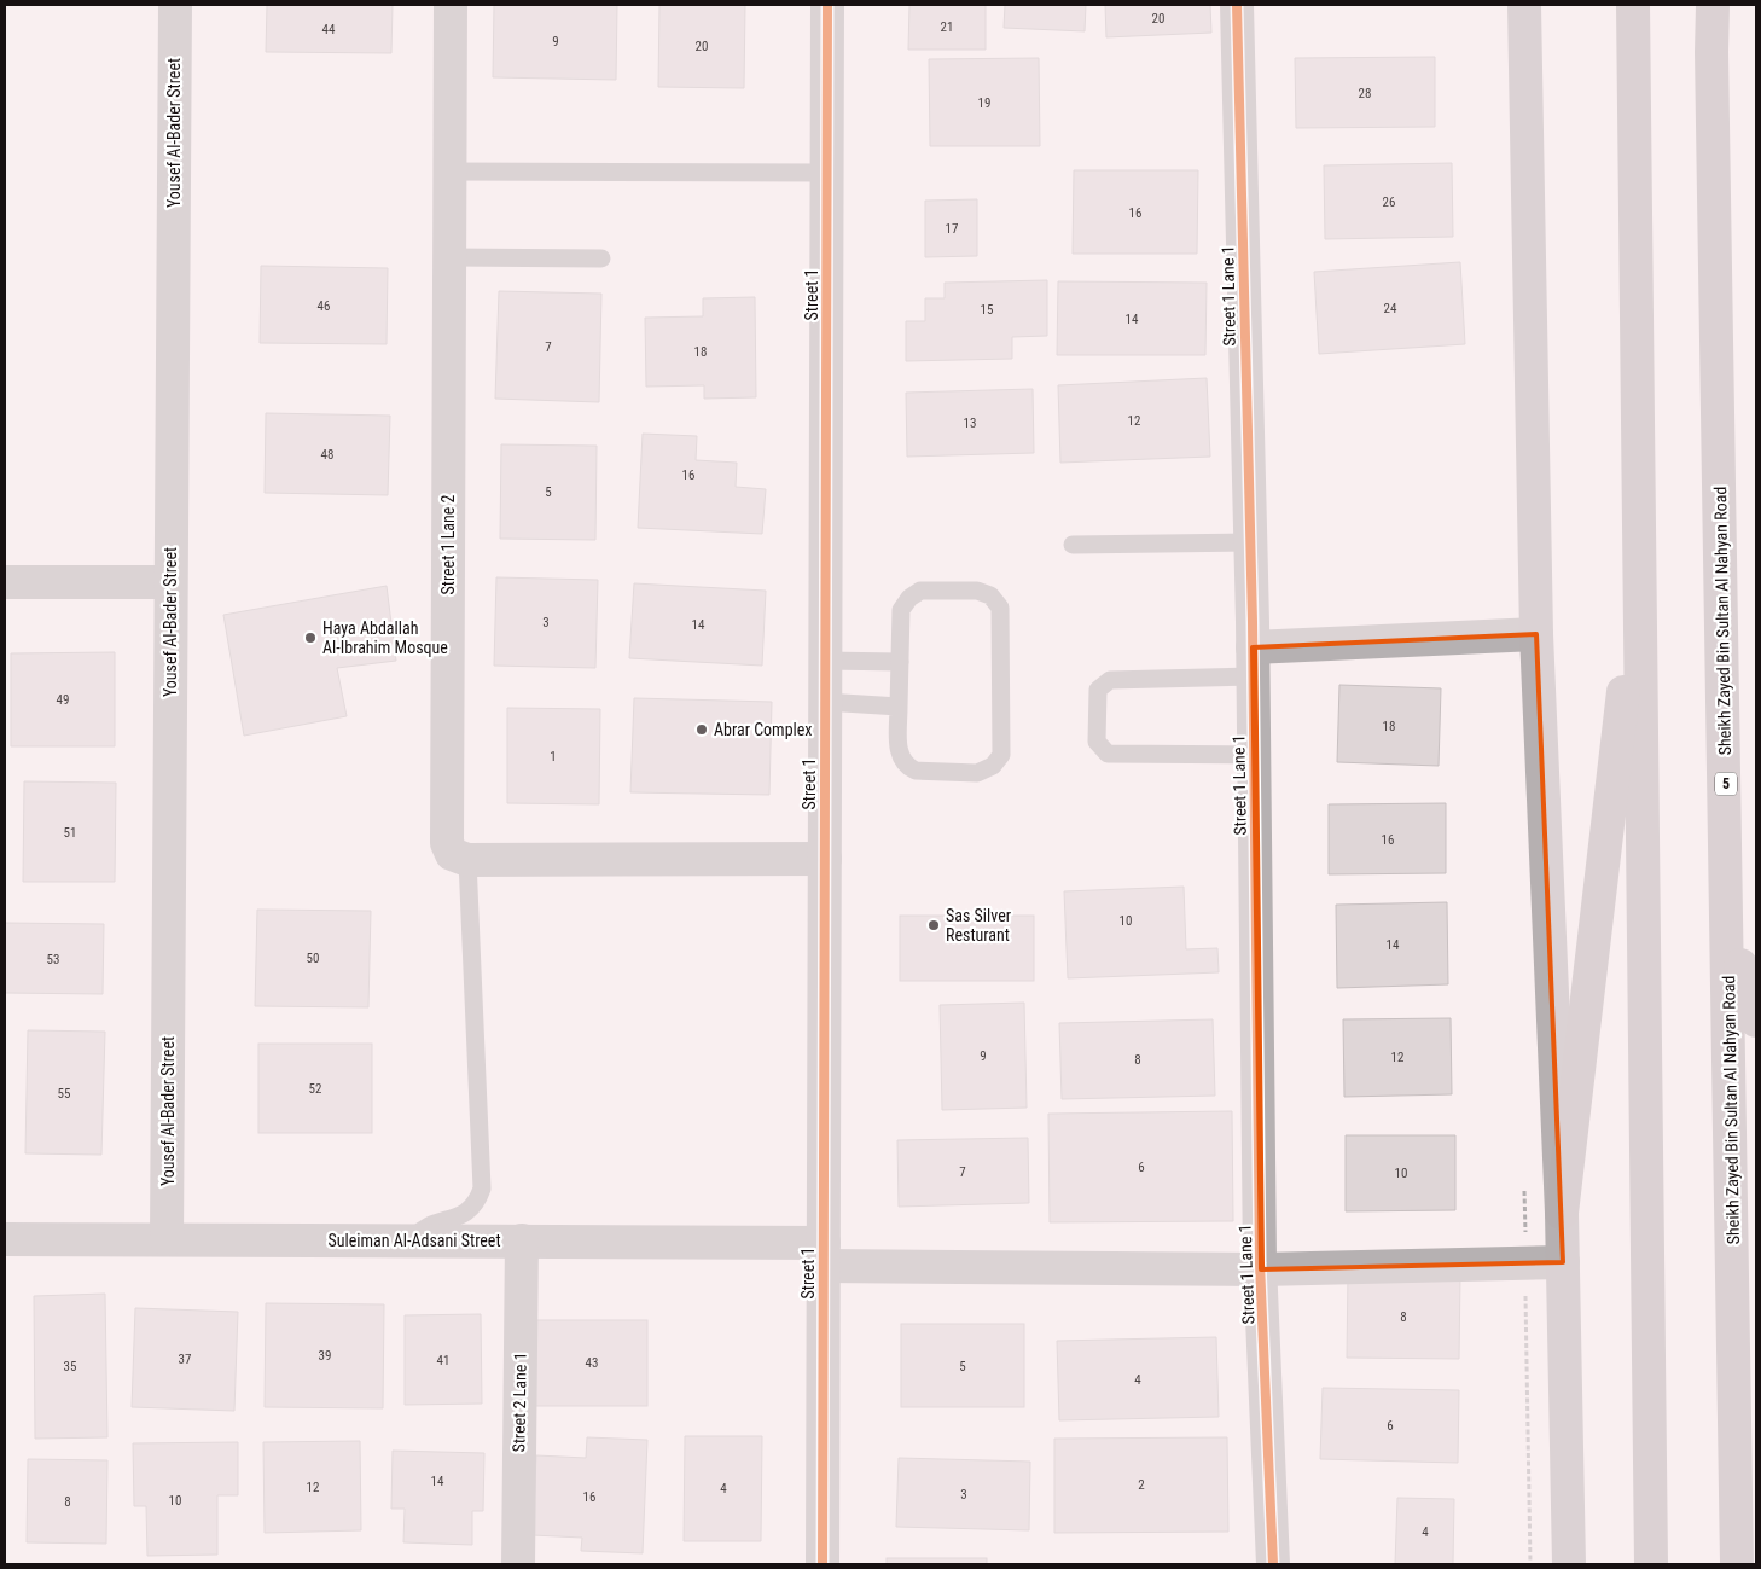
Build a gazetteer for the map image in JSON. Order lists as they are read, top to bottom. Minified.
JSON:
{"streets":{"highway":["Sheikh Zayed Bin Sultan Al Nahyan Road","5"],"street":["Yousef Al-Bader Street","Street 1","Street 1 Lane 1","Street 1 Lane 2","Suleiman Al-Adsani Street","Street 2 Lane 1"]},"crossings":[["Yousef Al-Bader Street","Suleiman Al-Adsani Street"],["Street 1","Street 1 Lane 1"],["Street 1","Suleiman Al-Adsani Street"],["Street 1 Lane 1","Suleiman Al-Adsani Street"],["Suleiman Al-Adsani Street","Street 2 Lane 1"]],"places":["Haya Abdallah Al-Ibrahim Mosque","Abrar Complex","Sas Silver Resturant"],"house_numbers":["20","21","44","9","20","28","19","26","16","17","46","24","15","14","7","18","12","13","48","16","5","3","14","49","18","1","51","16","10","14","50","53","9","12","8","52","55","6","7","10","8","39","37","41","43","35","5","4","6","14","2","12","4","3","16","10","8","4"]}
